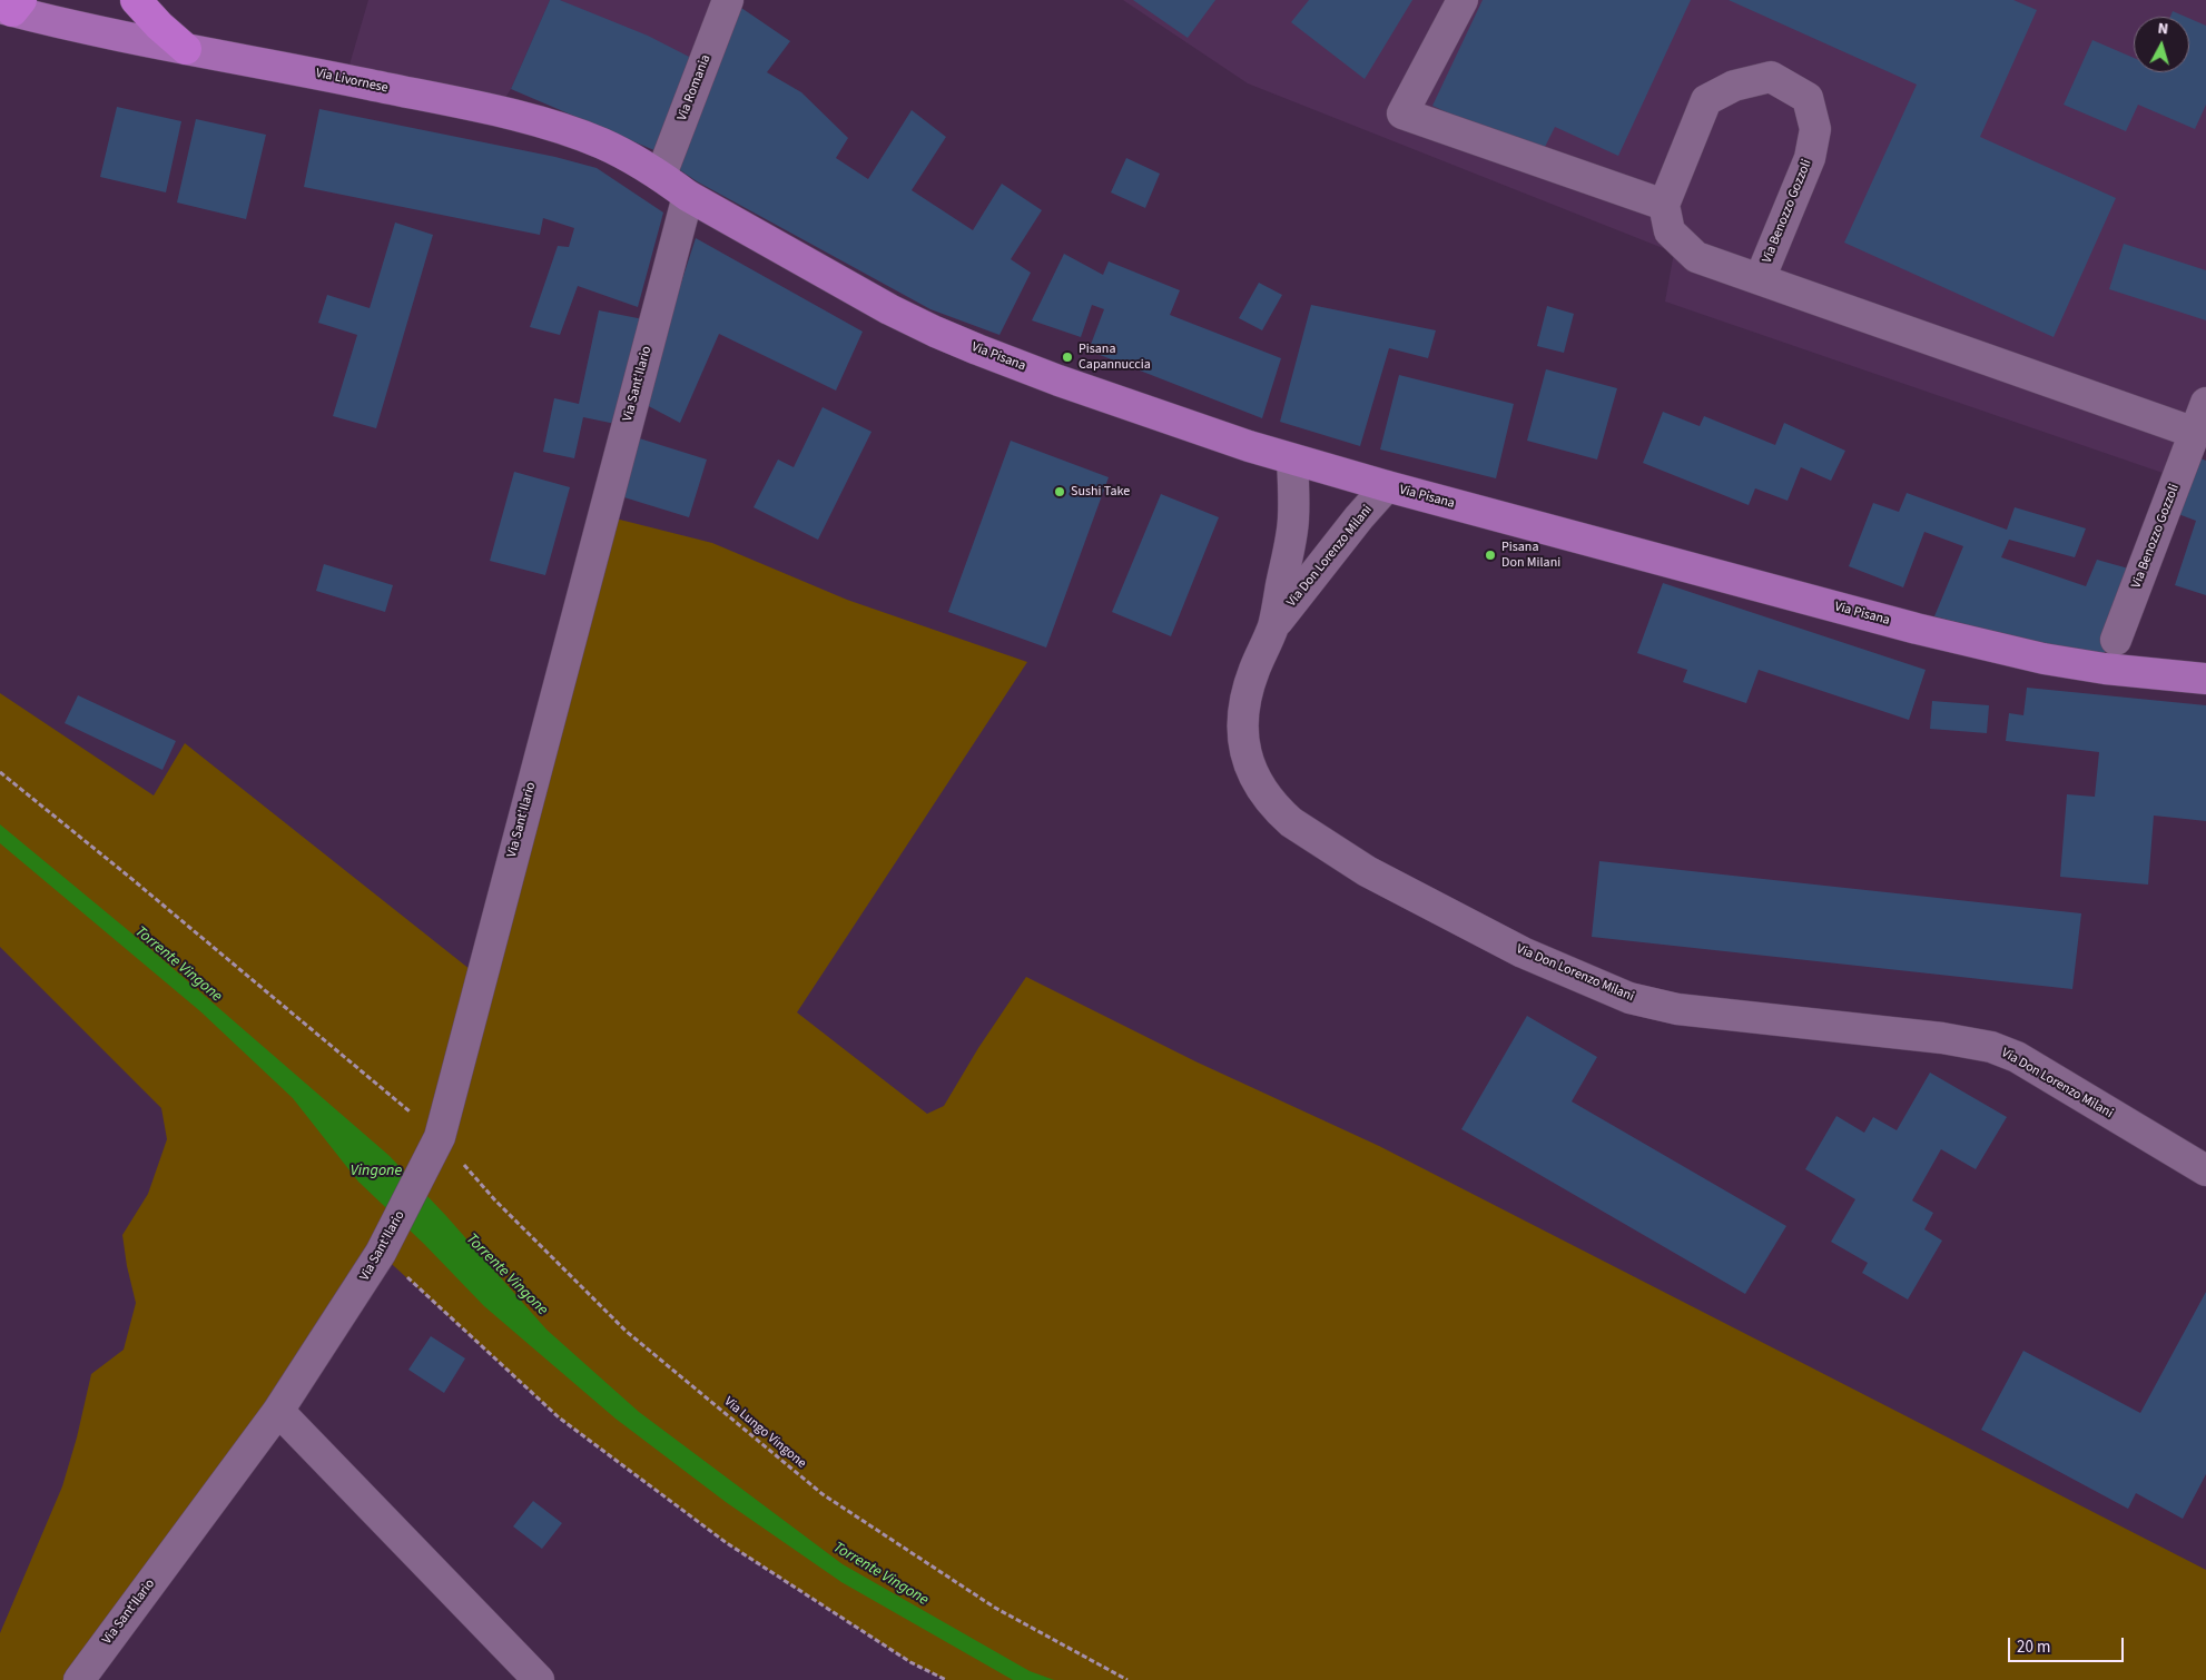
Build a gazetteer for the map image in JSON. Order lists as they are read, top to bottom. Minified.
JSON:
{"streets":{"main road":["Via Livornese","Via Pisana"],"street":["Via Romania","Via Benozzo Gozzoli","Via Sant'Ilario","Via Don Lorenzo Milani"],"path":["Via Lungo Vingone"]},"crossings":[["Via Livornese","Via Romania"],["Via Livornese","Via Pisana"],["Via Livornese","Via Sant'Ilario"],["Via Pisana","Via Sant'Ilario"],["Via Pisana","Via Don Lorenzo Milani"],["Via Sant'Ilario","Via Lungo Vingone"]],"water":["Torrente Vingone","Vingone"],"places":["Pisana Capannuccia","Sushi Take","Pisana Don Milani"],"scale_bar":"20 m","north":"top"}
